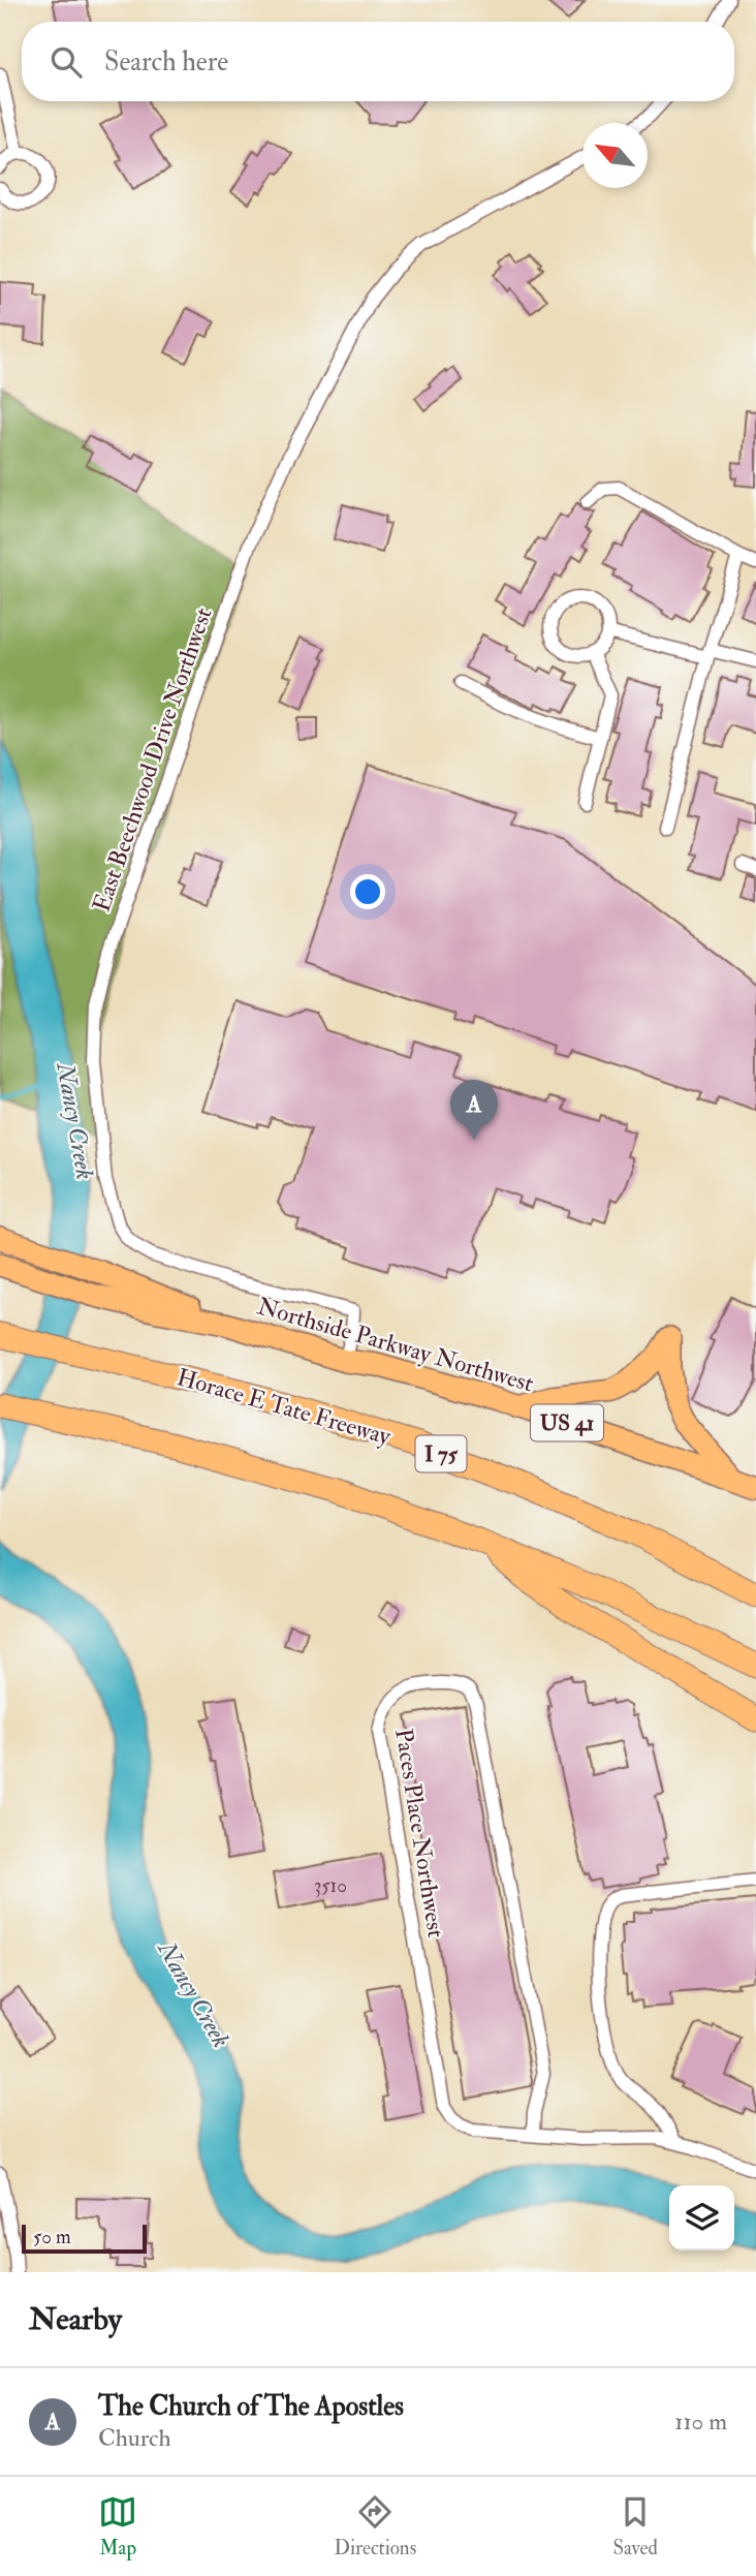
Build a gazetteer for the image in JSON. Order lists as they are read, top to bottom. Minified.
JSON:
{"streets":{"highway":["Horace E Tate Freeway","I 75"],"main road":["Northside Parkway Northwest","US 41"],"street":["East Beechwood Drive Northwest","Paces Place Northwest"]},"crossings":[["East Beechwood Drive Northwest","Northside Parkway Northwest"]],"water":["Nancy Creek"],"house_numbers":["3510"],"scale_bar":"50 m","north":"top left","page":{"search":"Search here","pins":"A","scale":"50 m","heading":"Nearby","list":[{"mark":"A","name":"The Church of The Apostles","note":"Church","value":"110 m"}],"nav":["Map","Directions","Saved"]}}
